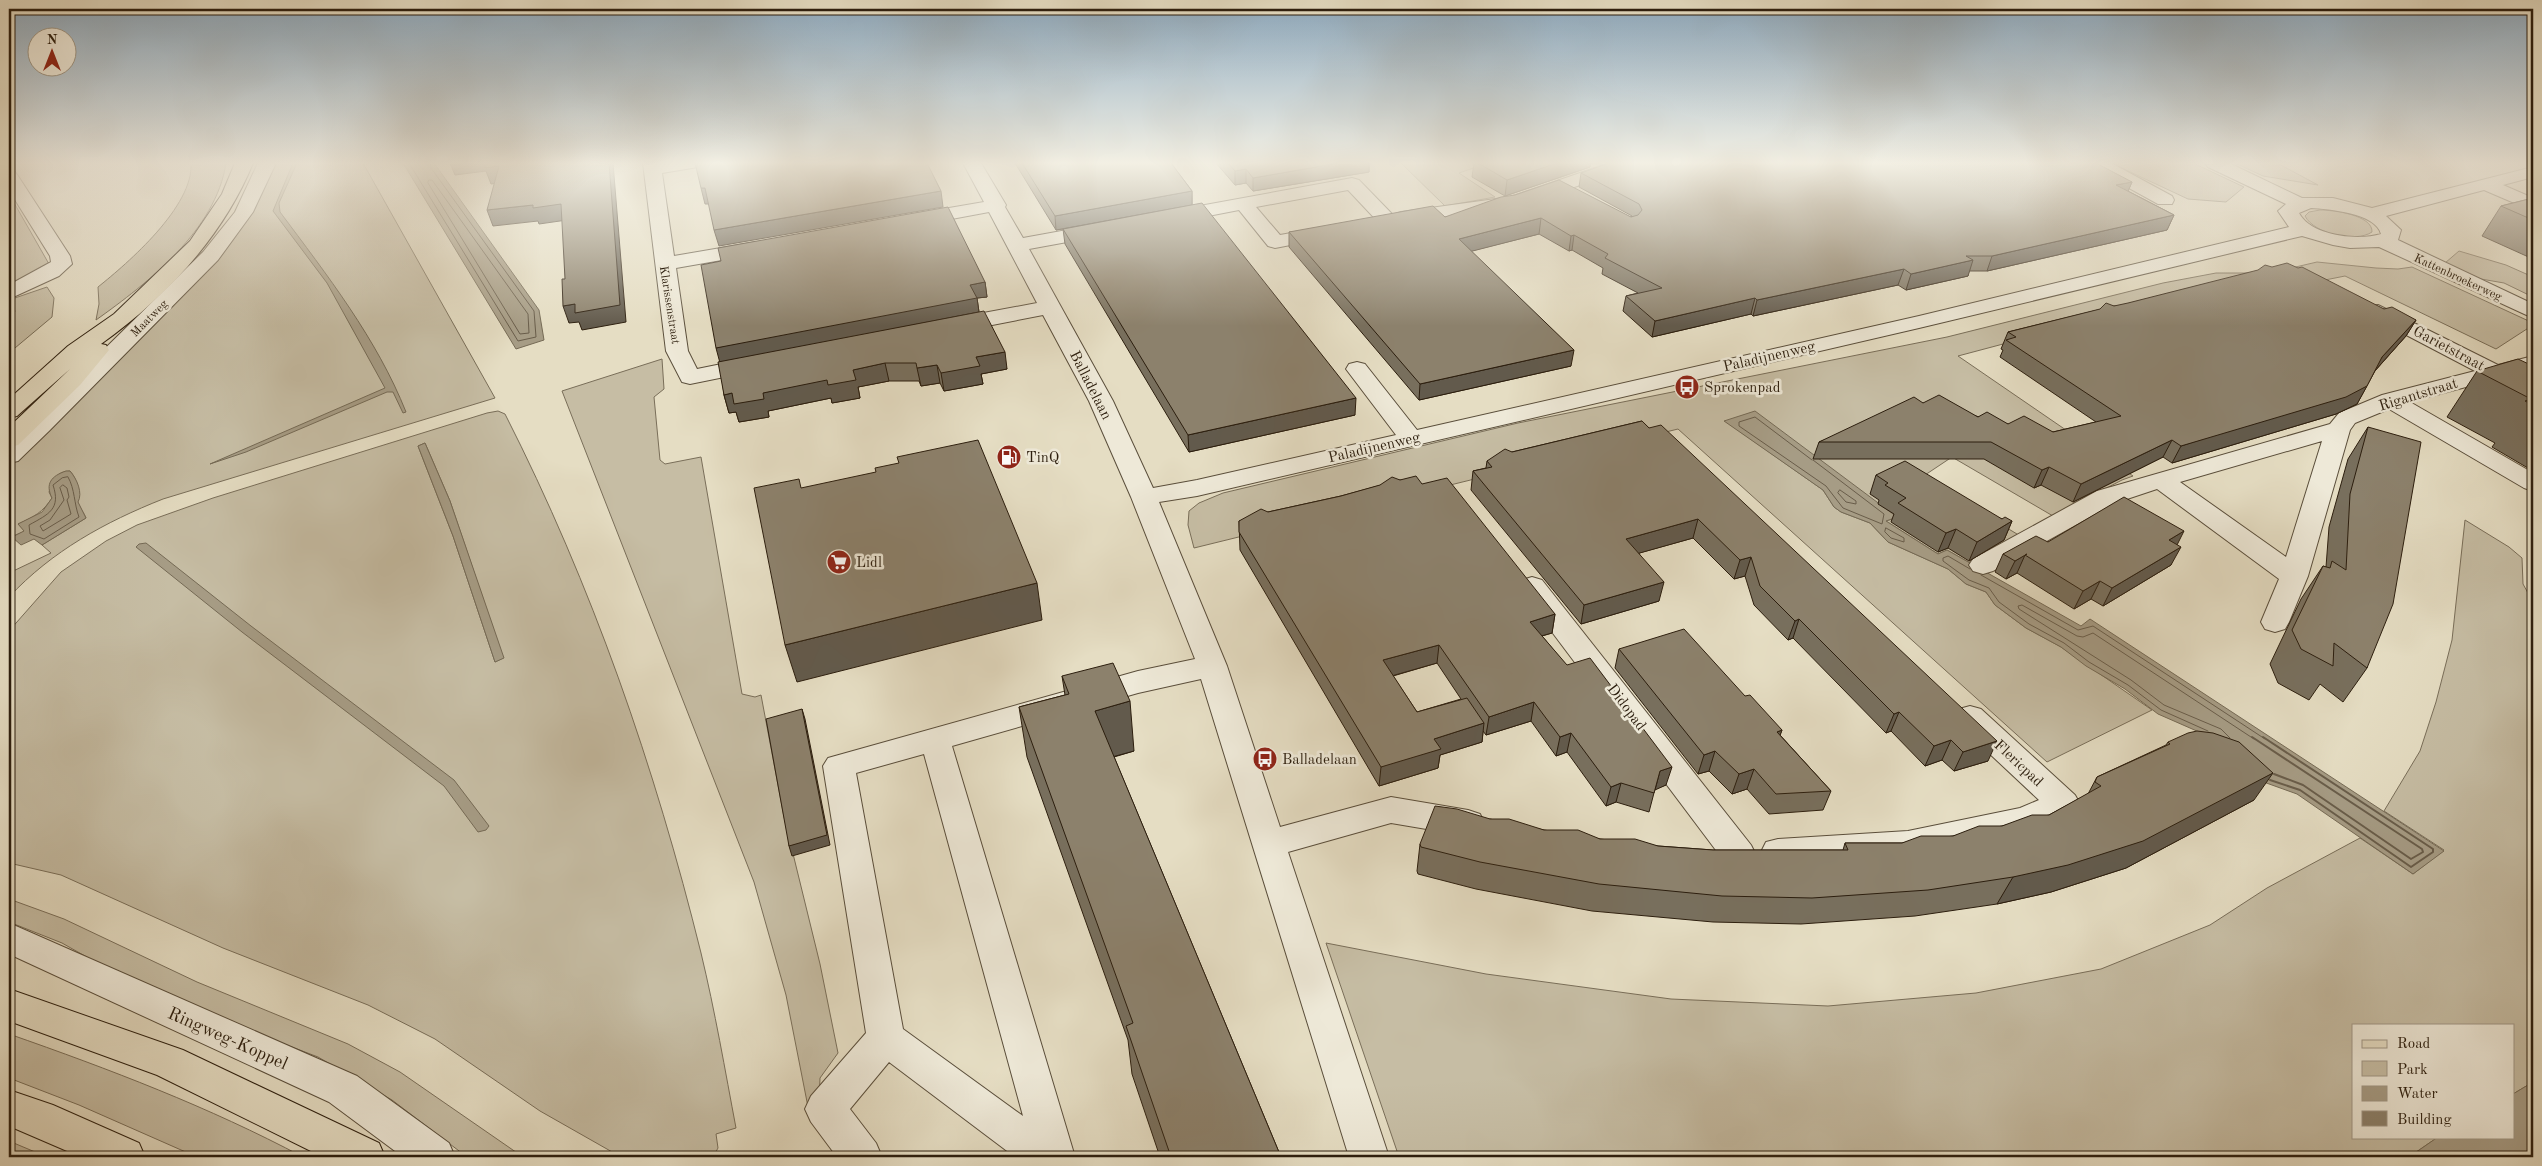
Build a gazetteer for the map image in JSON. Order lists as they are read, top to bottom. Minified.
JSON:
{"streets":{"main road":["Maatweg"],"street":["Kattenbroekerweg","Klarissenstraat","Garietstraat","Paladijnenweg","Balladelaan","Rigantstraat","Didopad","Flericpad","Ringweg-Koppel"]},"crossings":[["Garietstraat","Rigantstraat"],["Paladijnenweg","Balladelaan"],["Didopad","Flericpad"]],"places":{"bus stop":["Sprokenpad","Balladelaan"],"fuel station":["TinQ"],"supermarket":["Lidl"]},"legend":["Road","Park","Water","Building"],"north":"top"}
